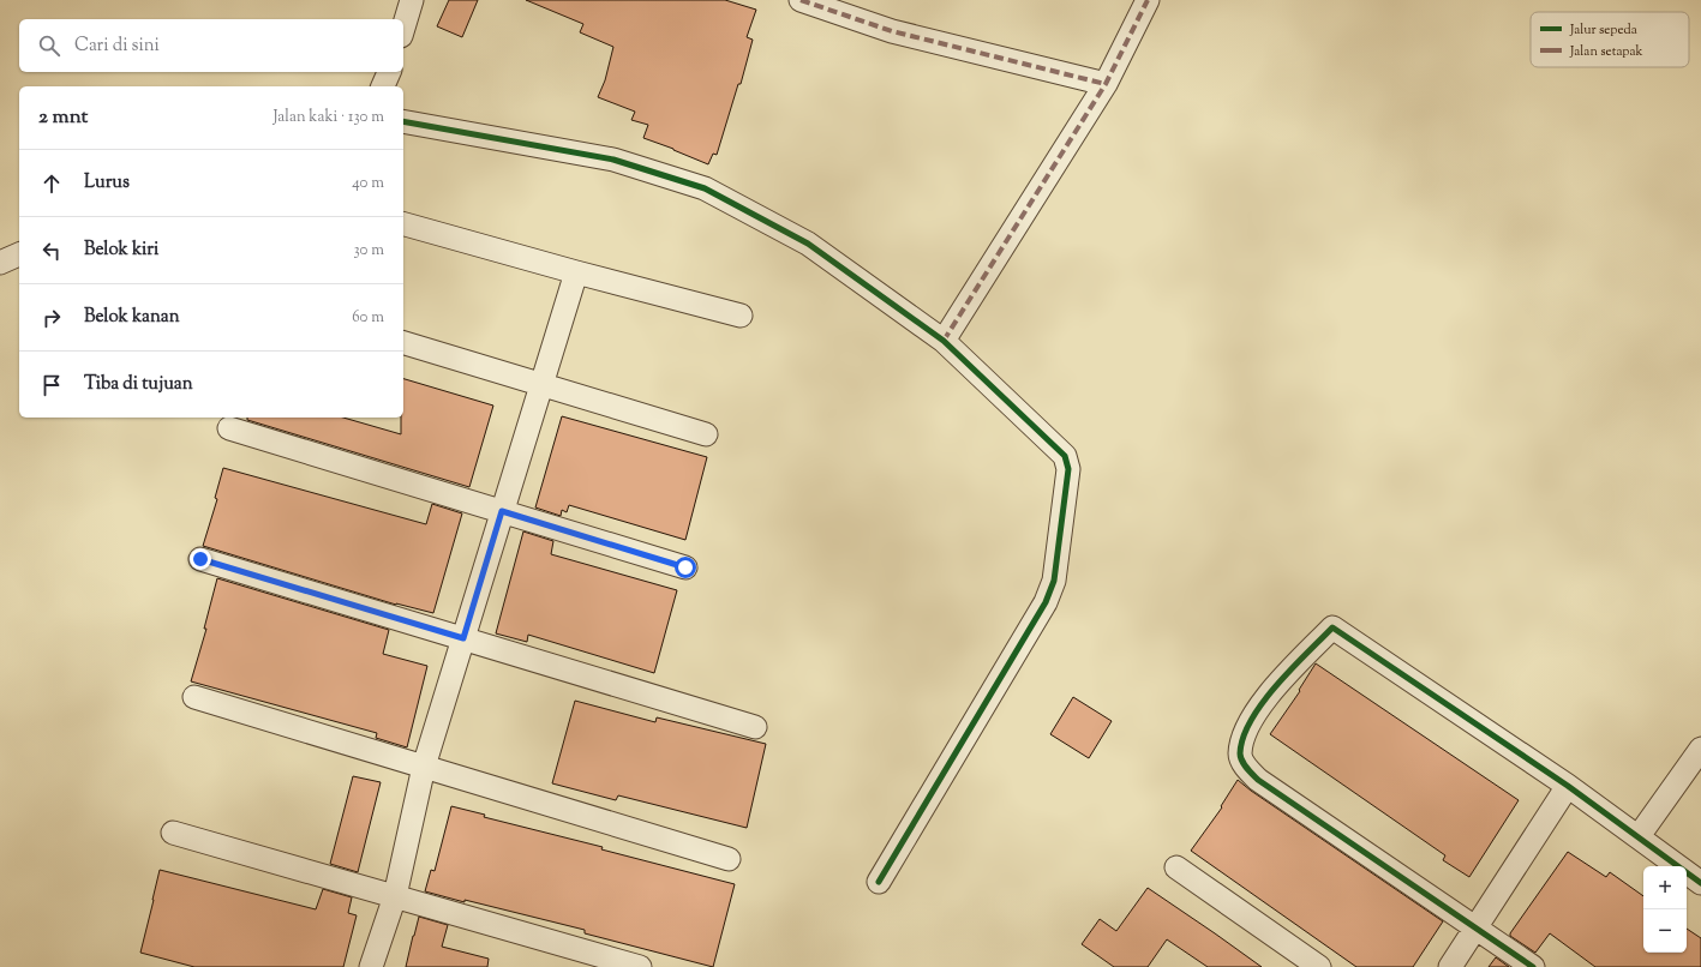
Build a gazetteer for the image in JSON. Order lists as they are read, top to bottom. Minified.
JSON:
{"legend":["Jalur sepeda","Jalan setapak"],"page":{"search":"Cari di sini","heading":["2 mnt","Jalan kaki · 130 m"],"list":[["Lurus","40 m"],["Belok kiri","30 m"],["Belok kanan","60 m"],"Tiba di tujuan"],"map_buttons":["+","−"]}}
